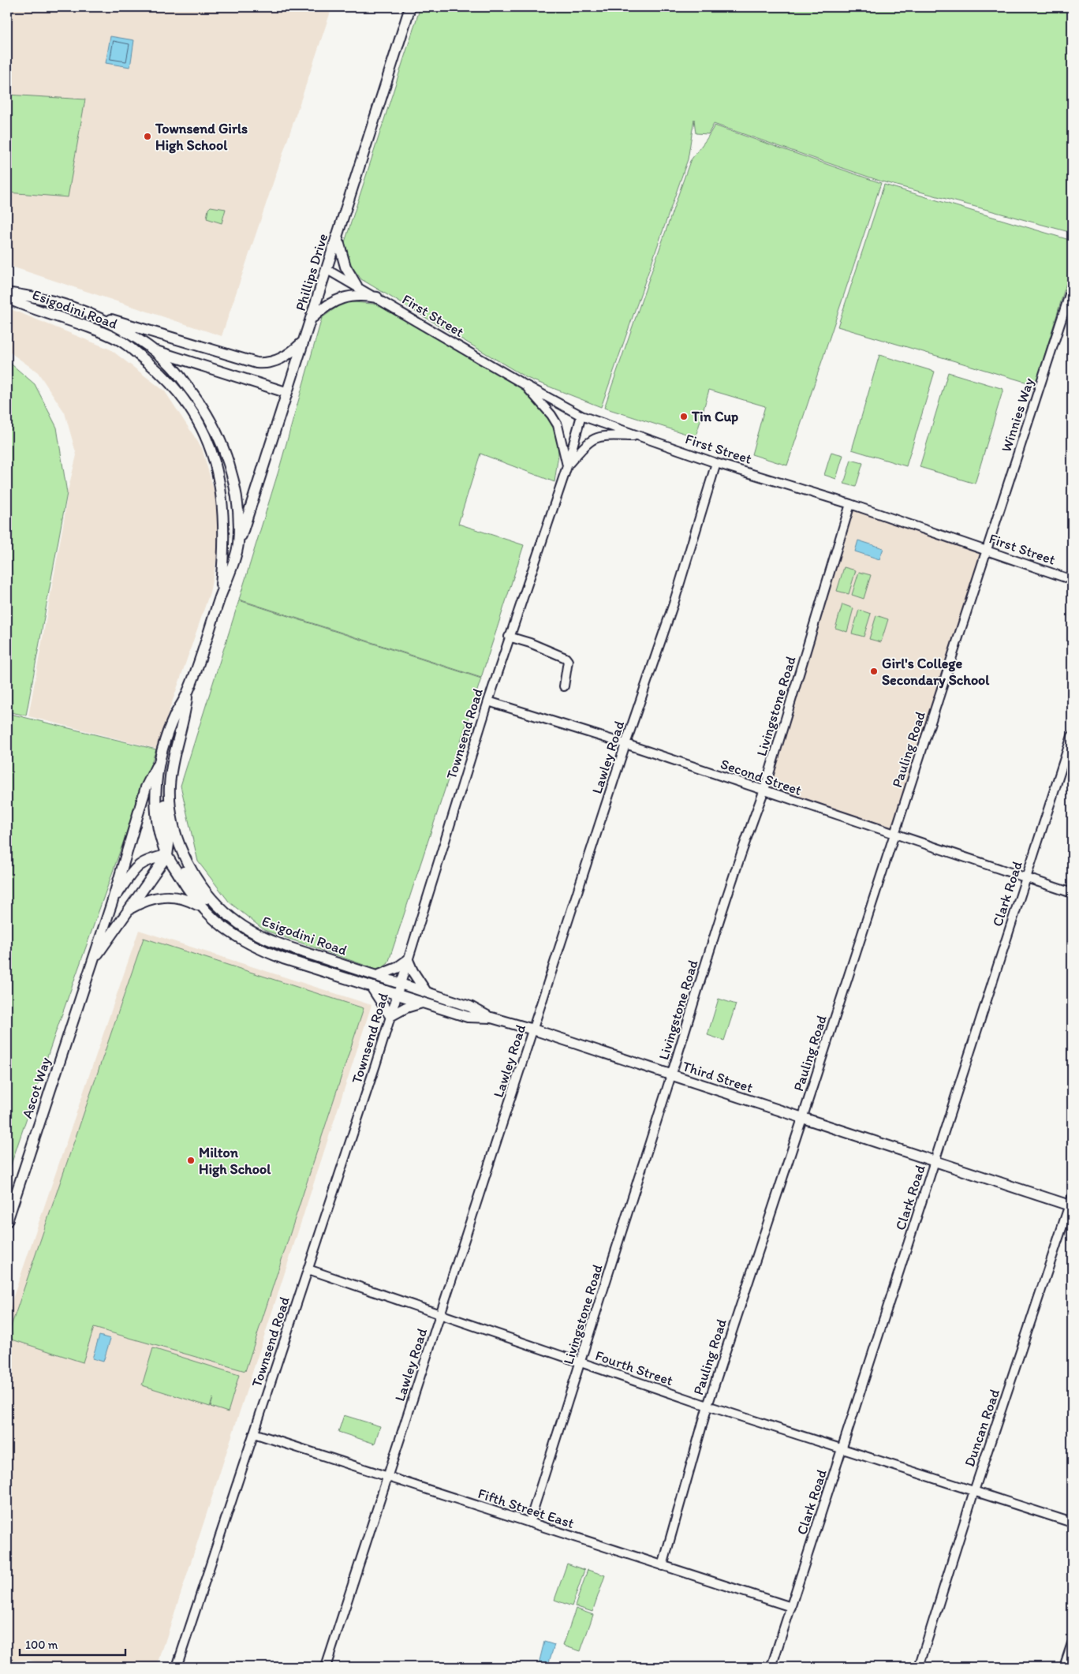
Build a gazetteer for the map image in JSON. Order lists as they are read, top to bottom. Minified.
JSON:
{"streets":{"main road":["Phillips Drive","Esigodini Road","Third Street","Ascot Way"],"street":["First Street","Winnies Way","Livingstone Road","Townsend Road","Pauling Road","Lawley Road","Second Street","Clark Road","Fourth Street","Duncan Road","Fifth Street East"]},"crossings":[["Phillips Drive","Esigodini Road"],["Phillips Drive","First Street"],["Esigodini Road","Townsend Road"],["Esigodini Road","Third Street"],["First Street","Winnies Way"],["First Street","Livingstone Road"],["First Street","Townsend Road"],["First Street","Pauling Road"],["First Street","Lawley Road"],["Winnies Way","Pauling Road"],["Livingstone Road","Second Street"],["Livingstone Road","Third Street"],["Livingstone Road","Fourth Street"],["Livingstone Road","Fifth Street East"],["Townsend Road","Second Street"],["Townsend Road","Third Street"],["Townsend Road","Fourth Street"],["Townsend Road","Fifth Street East"],["Pauling Road","Second Street"],["Pauling Road","Third Street"],["Pauling Road","Fourth Street"],["Pauling Road","Fifth Street East"],["Lawley Road","Second Street"],["Lawley Road","Third Street"],["Lawley Road","Fourth Street"],["Lawley Road","Fifth Street East"],["Second Street","Clark Road"],["Clark Road","Third Street"],["Clark Road","Fourth Street"],["Clark Road","Fifth Street East"],["Third Street","Duncan Road"],["Fourth Street","Duncan Road"]],"places":["Townsend Girls High School","Tin Cup","Girl's College Secondary School","Milton High School"],"scale_bar":"100 m"}
